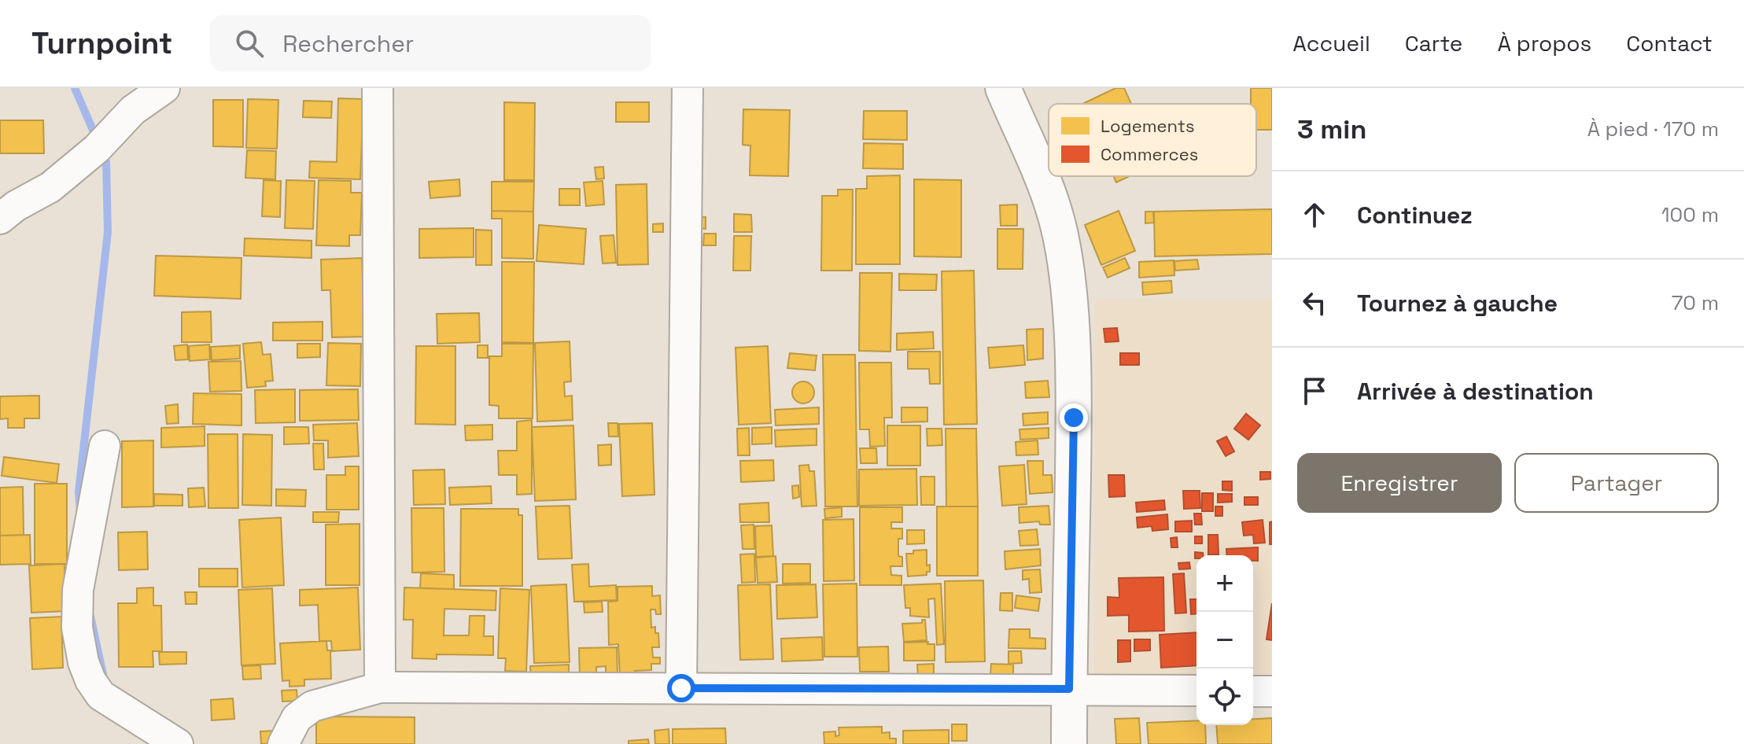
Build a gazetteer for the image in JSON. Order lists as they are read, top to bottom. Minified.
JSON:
{"legend":["Logements","Commerces"],"page":{"header":"Turnpoint","search":"Rechercher","nav":["Accueil","Carte","À propos","Contact"],"heading":["3 min","À pied · 170 m"],"list":[["Continuez","100 m"],["Tournez à gauche","70 m"],"Arrivée à destination"],"buttons":["Enregistrer","Partager"],"map_buttons":["+","−"]}}
